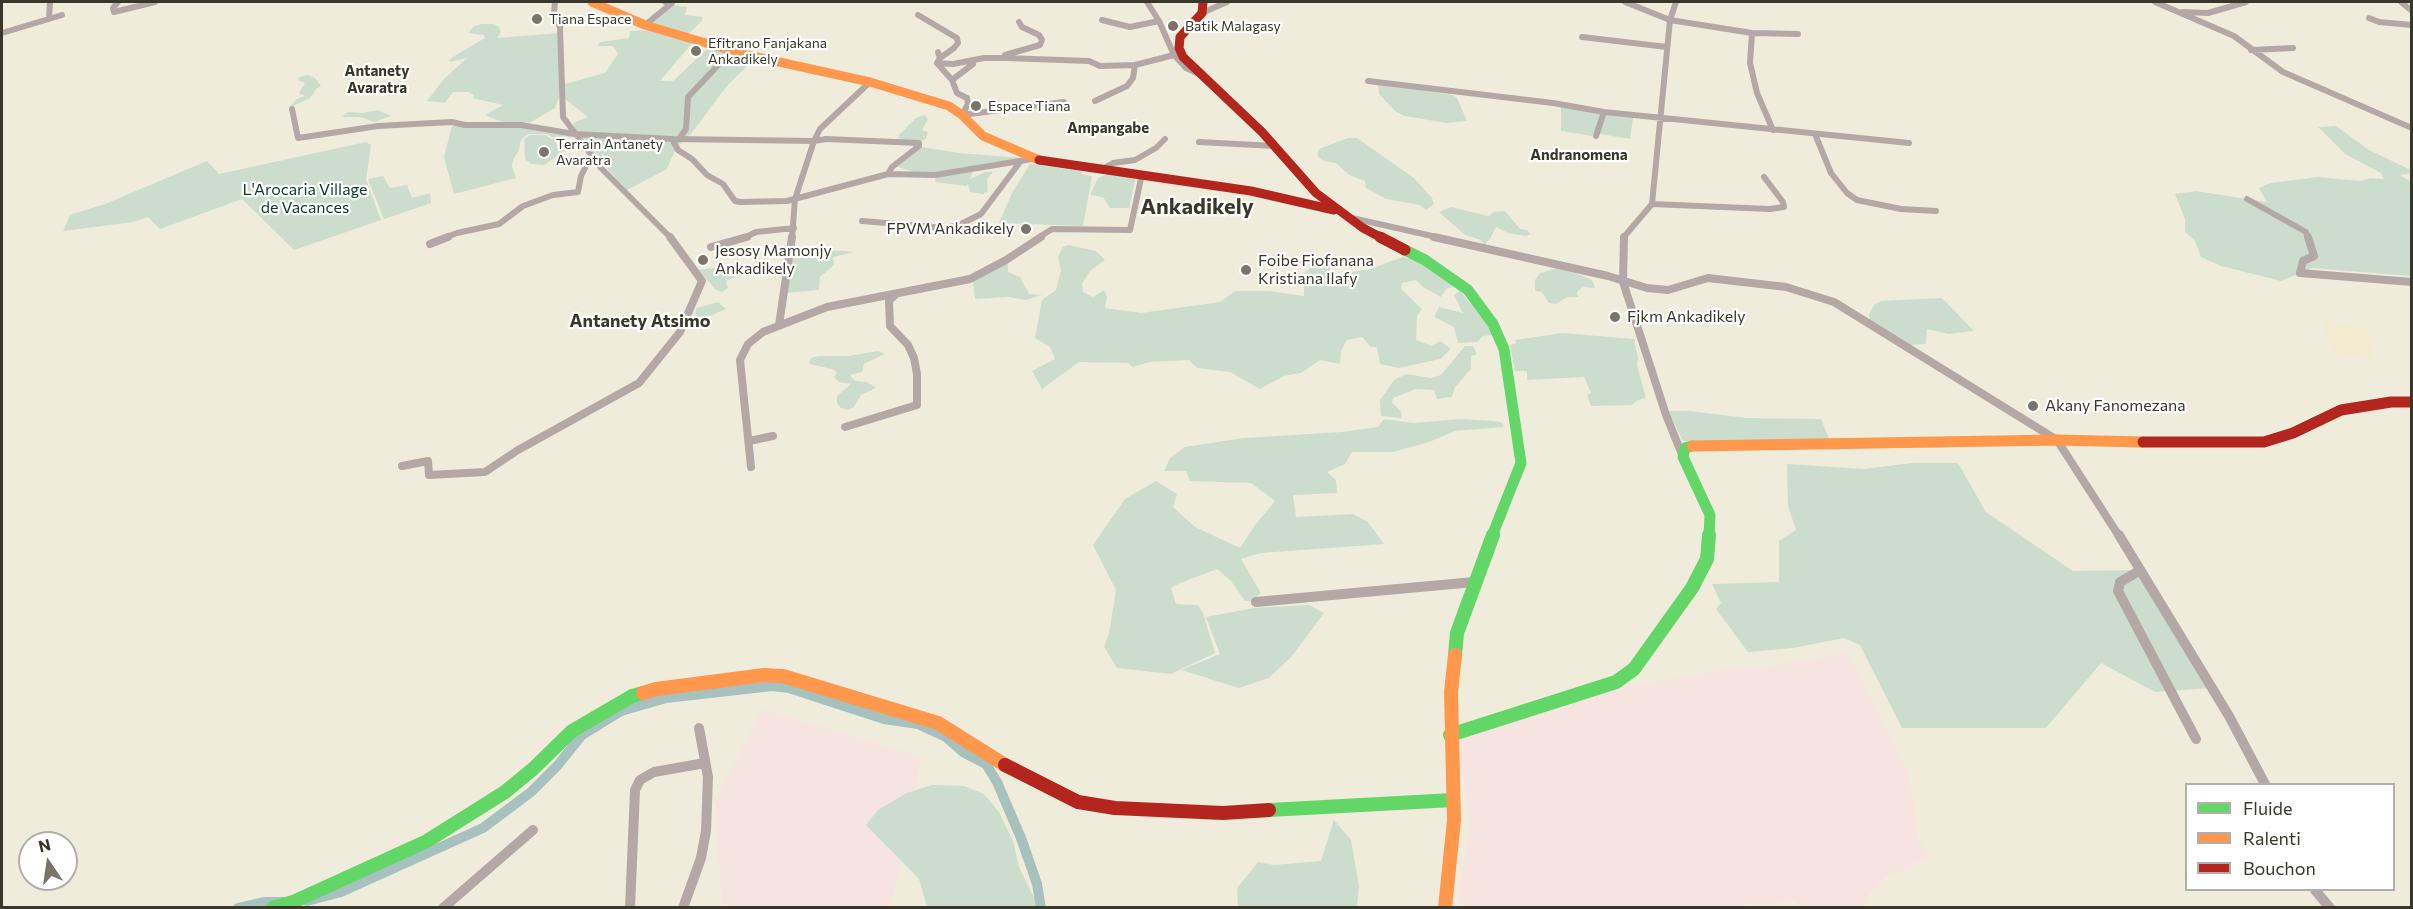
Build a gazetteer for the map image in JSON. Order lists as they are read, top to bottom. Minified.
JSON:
{"districts":["Antanety Avaratra","Ampangabe","Andranomena","Ankadikely","Antanety Atsimo"],"parks":["L'Arocaria Village de Vacances"],"places":["Tiana Espace","Batik Malagasy","Efitrano Fanjakana Ankadikely","Espace Tiana","Terrain Antanety Avaratra","FPVM Ankadikely","Jesosy Mamonjy Ankadikely","Foibe Fiofanana Kristiana Ilafy","Fjkm Ankadikely","Akany Fanomezana"],"legend":["Fluide","Ralenti","Bouchon"],"north":"top"}
